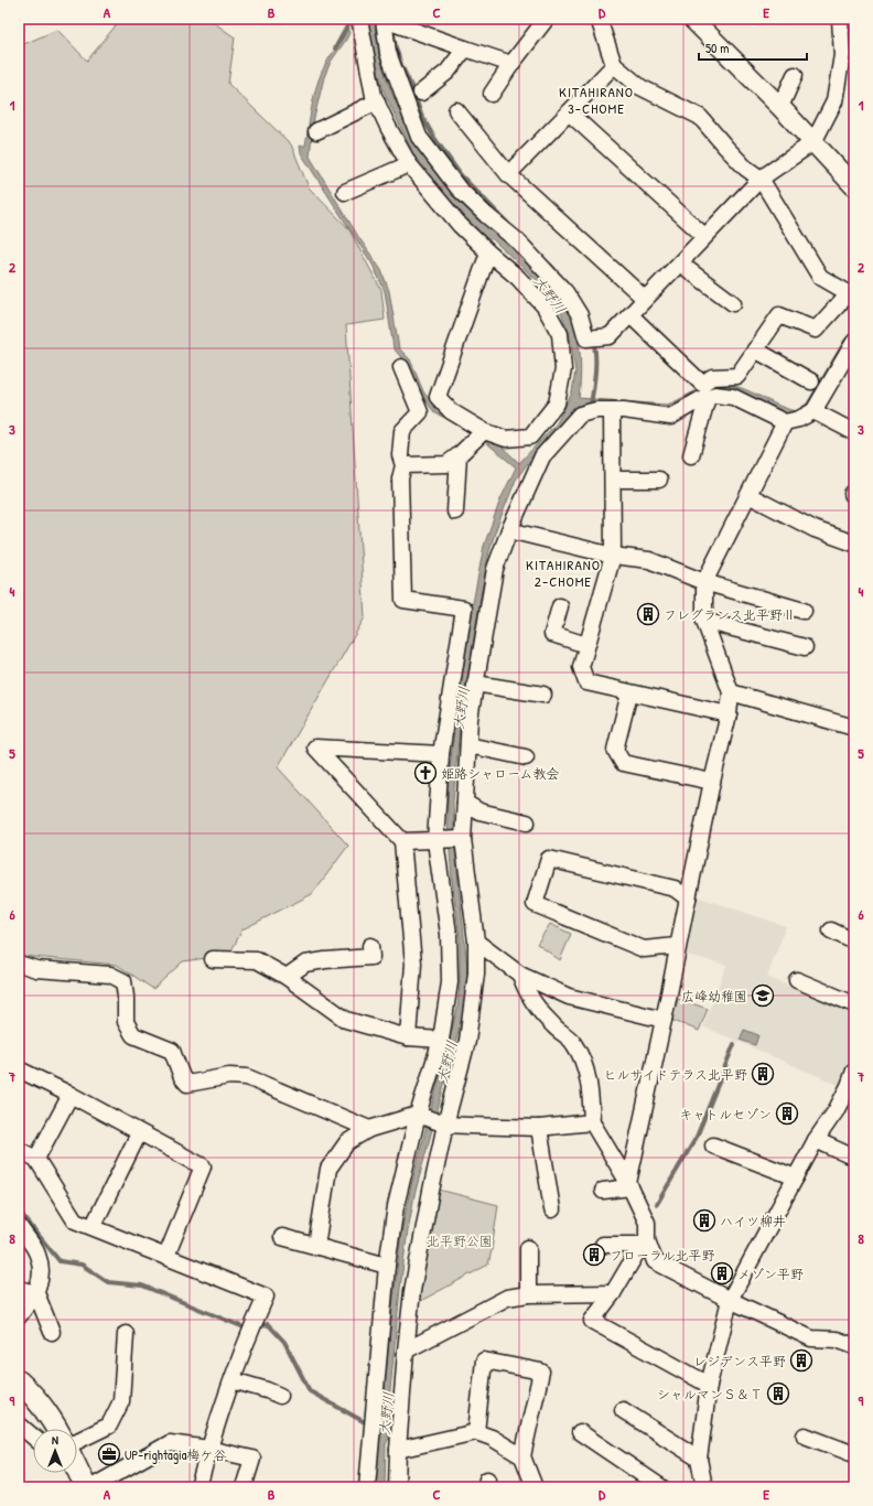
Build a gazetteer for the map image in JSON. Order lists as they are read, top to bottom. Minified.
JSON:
{"districts":["KITAHIRANO 3-CHOME","KITAHIRANO 2-CHOME"],"water":["大野川"],"parks":["北平野公園"],"places":{"building":["フレグランス北平野Ⅱ","ヒルサイドテラス北平野","キャトルセゾン","ハイツ柳井","フローラル北平野","メゾン平野","レジデンス平野","シャルマンＳ＆Ｔ"],"church":["姫路シャローム教会"],"school or university":["広峰幼稚園"],"office":["UP-rightagia梅ケ谷"]},"scale_bar":"50 m","north":"top","grid":{"columns":["A","B","C","D","E"],"rows":["1","2","3","4","5","6","7","8","9"]}}
